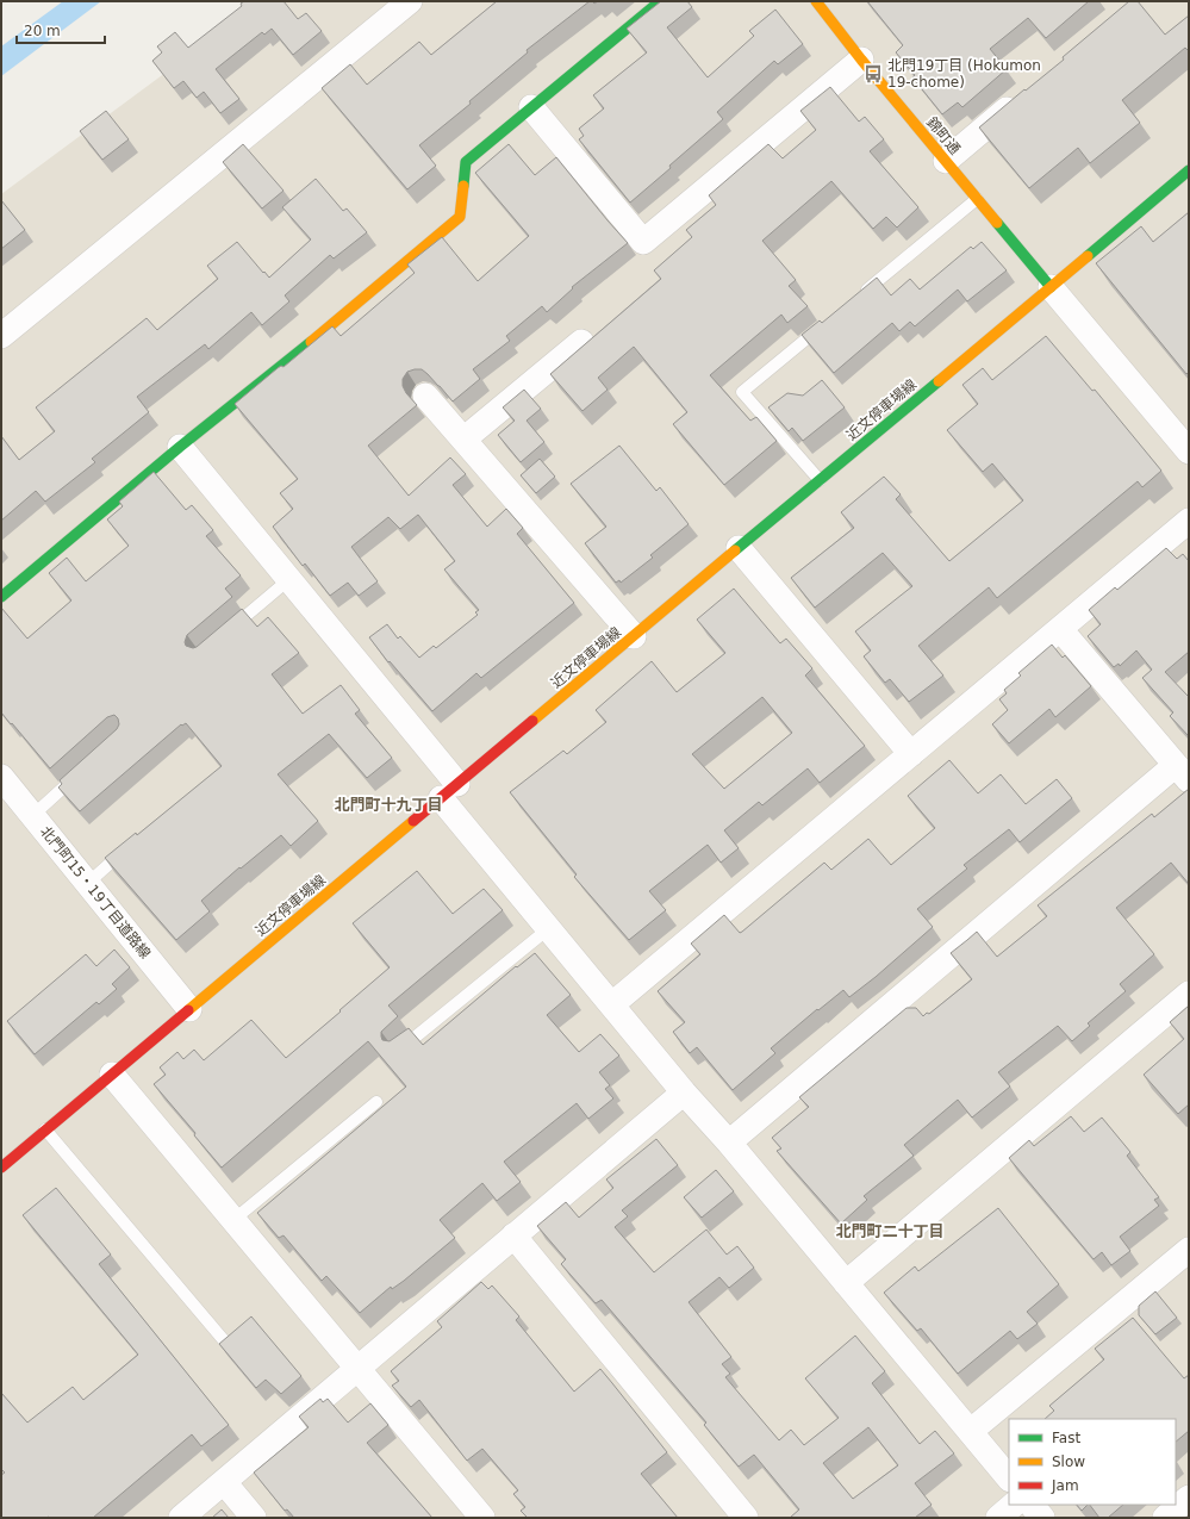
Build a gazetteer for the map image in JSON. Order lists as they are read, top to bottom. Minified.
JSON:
{"streets":{"main road":["錦町通","近文停車場線"],"street":["北門町15・19丁目道路線"]},"crossings":[["錦町通","近文停車場線"],["近文停車場線","北門町15・19丁目道路線"]],"districts":["北門町十九丁目","北門町二十丁目"],"places":{"bus stop":["北門19丁目 (Hokumon 19-chome)"]},"legend":["Fast","Slow","Jam"],"scale_bar":"20 m"}
